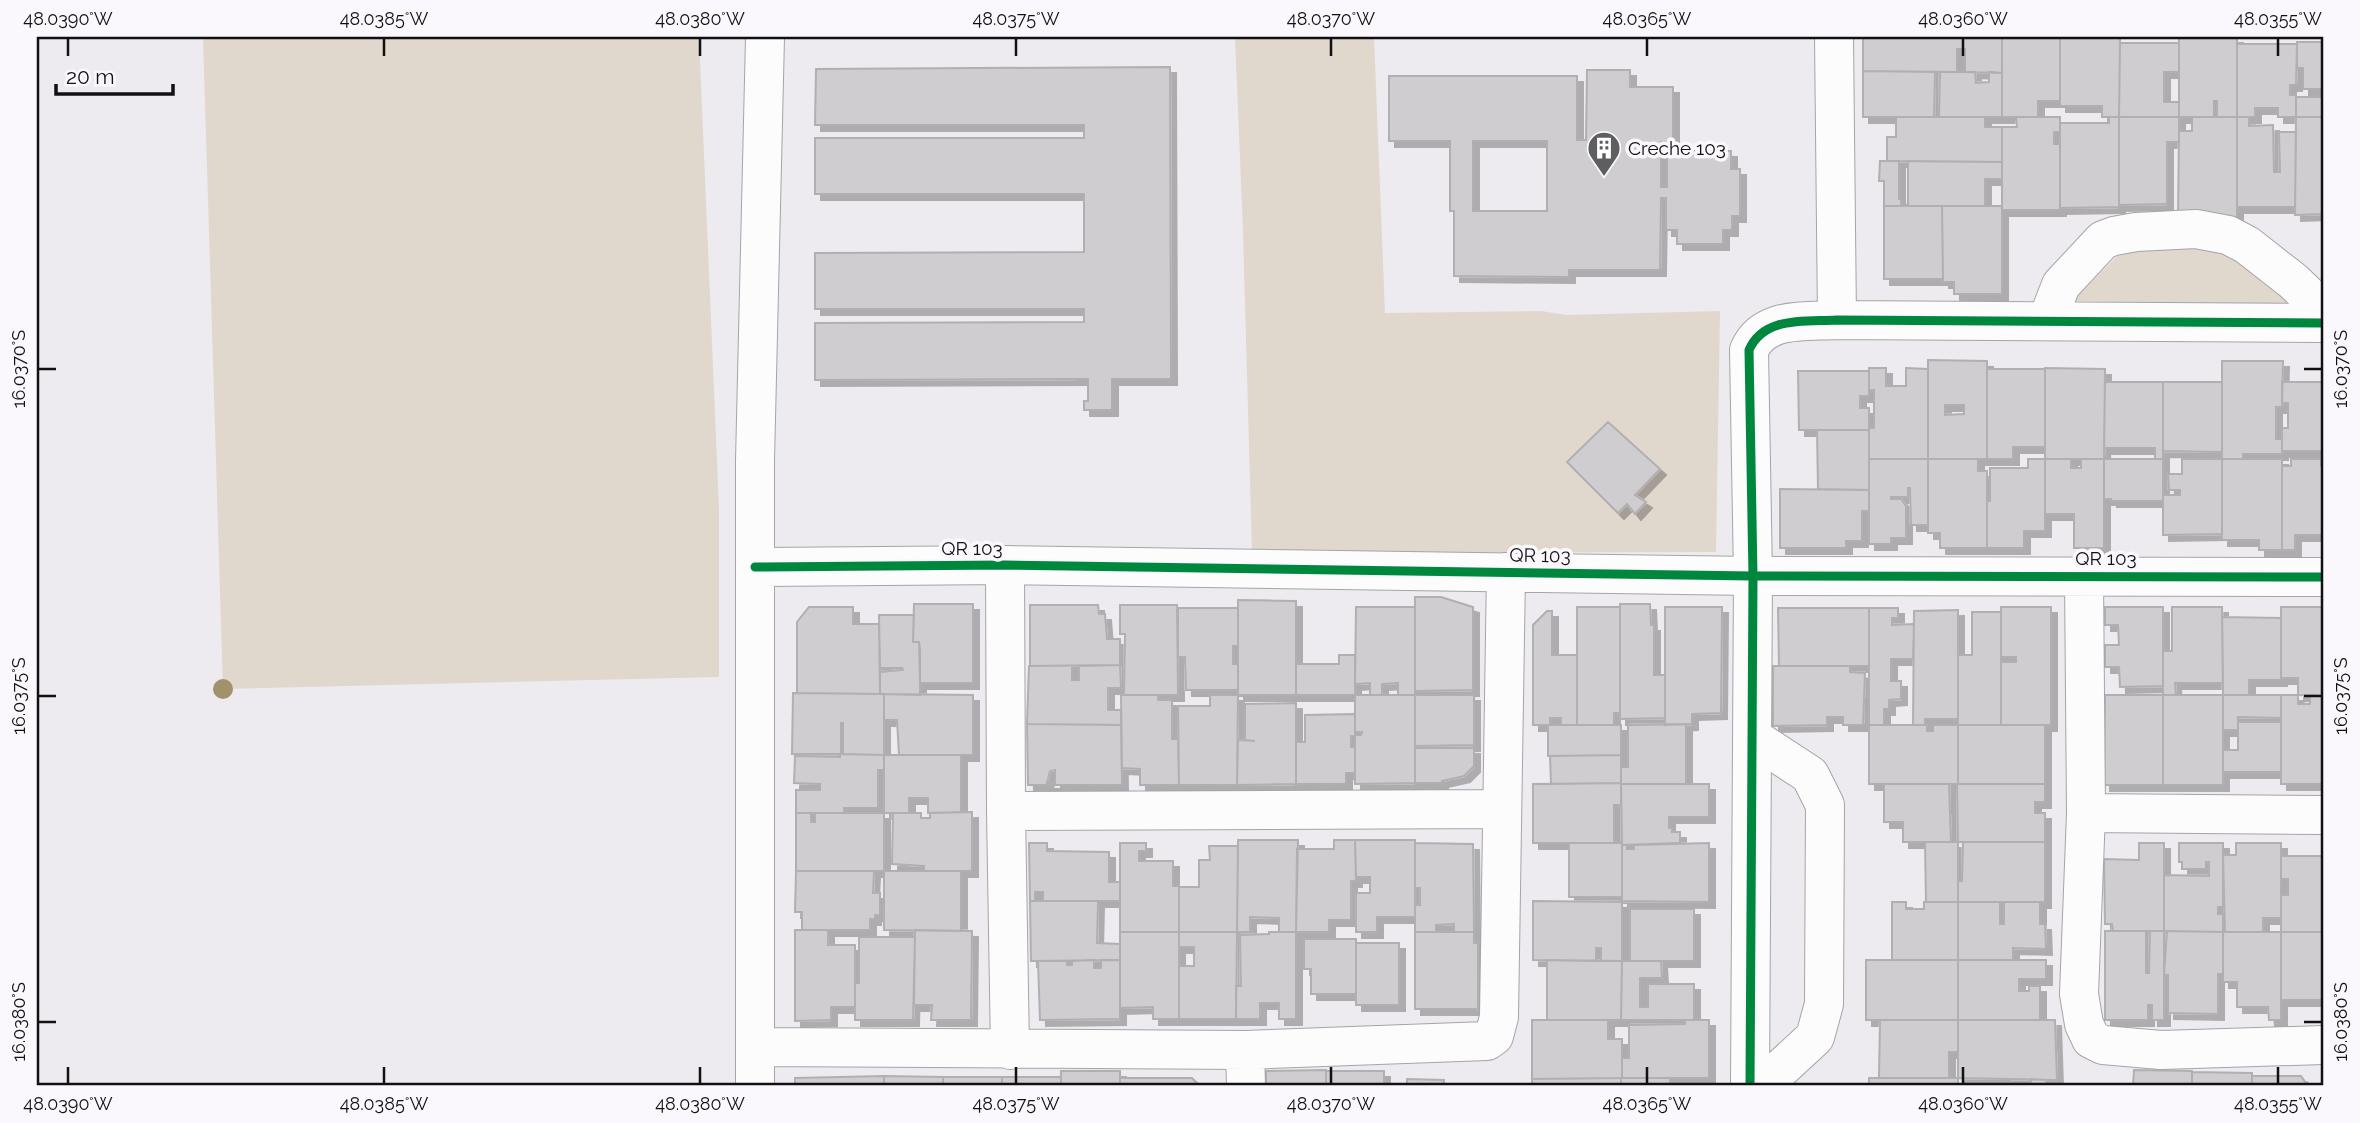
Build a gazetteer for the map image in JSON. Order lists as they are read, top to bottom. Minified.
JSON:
{"streets":{"street":["QR 103"]},"places":{"building":["Creche 103"]},"scale_bar":"20 m","coordinates":["48.0390°W","48.0385°W","48.0380°W","48.0375°W","48.0370°W","48.0365°W","48.0360°W","48.0355°W","16.0370°S","16.0375°S","16.0380°S"]}
